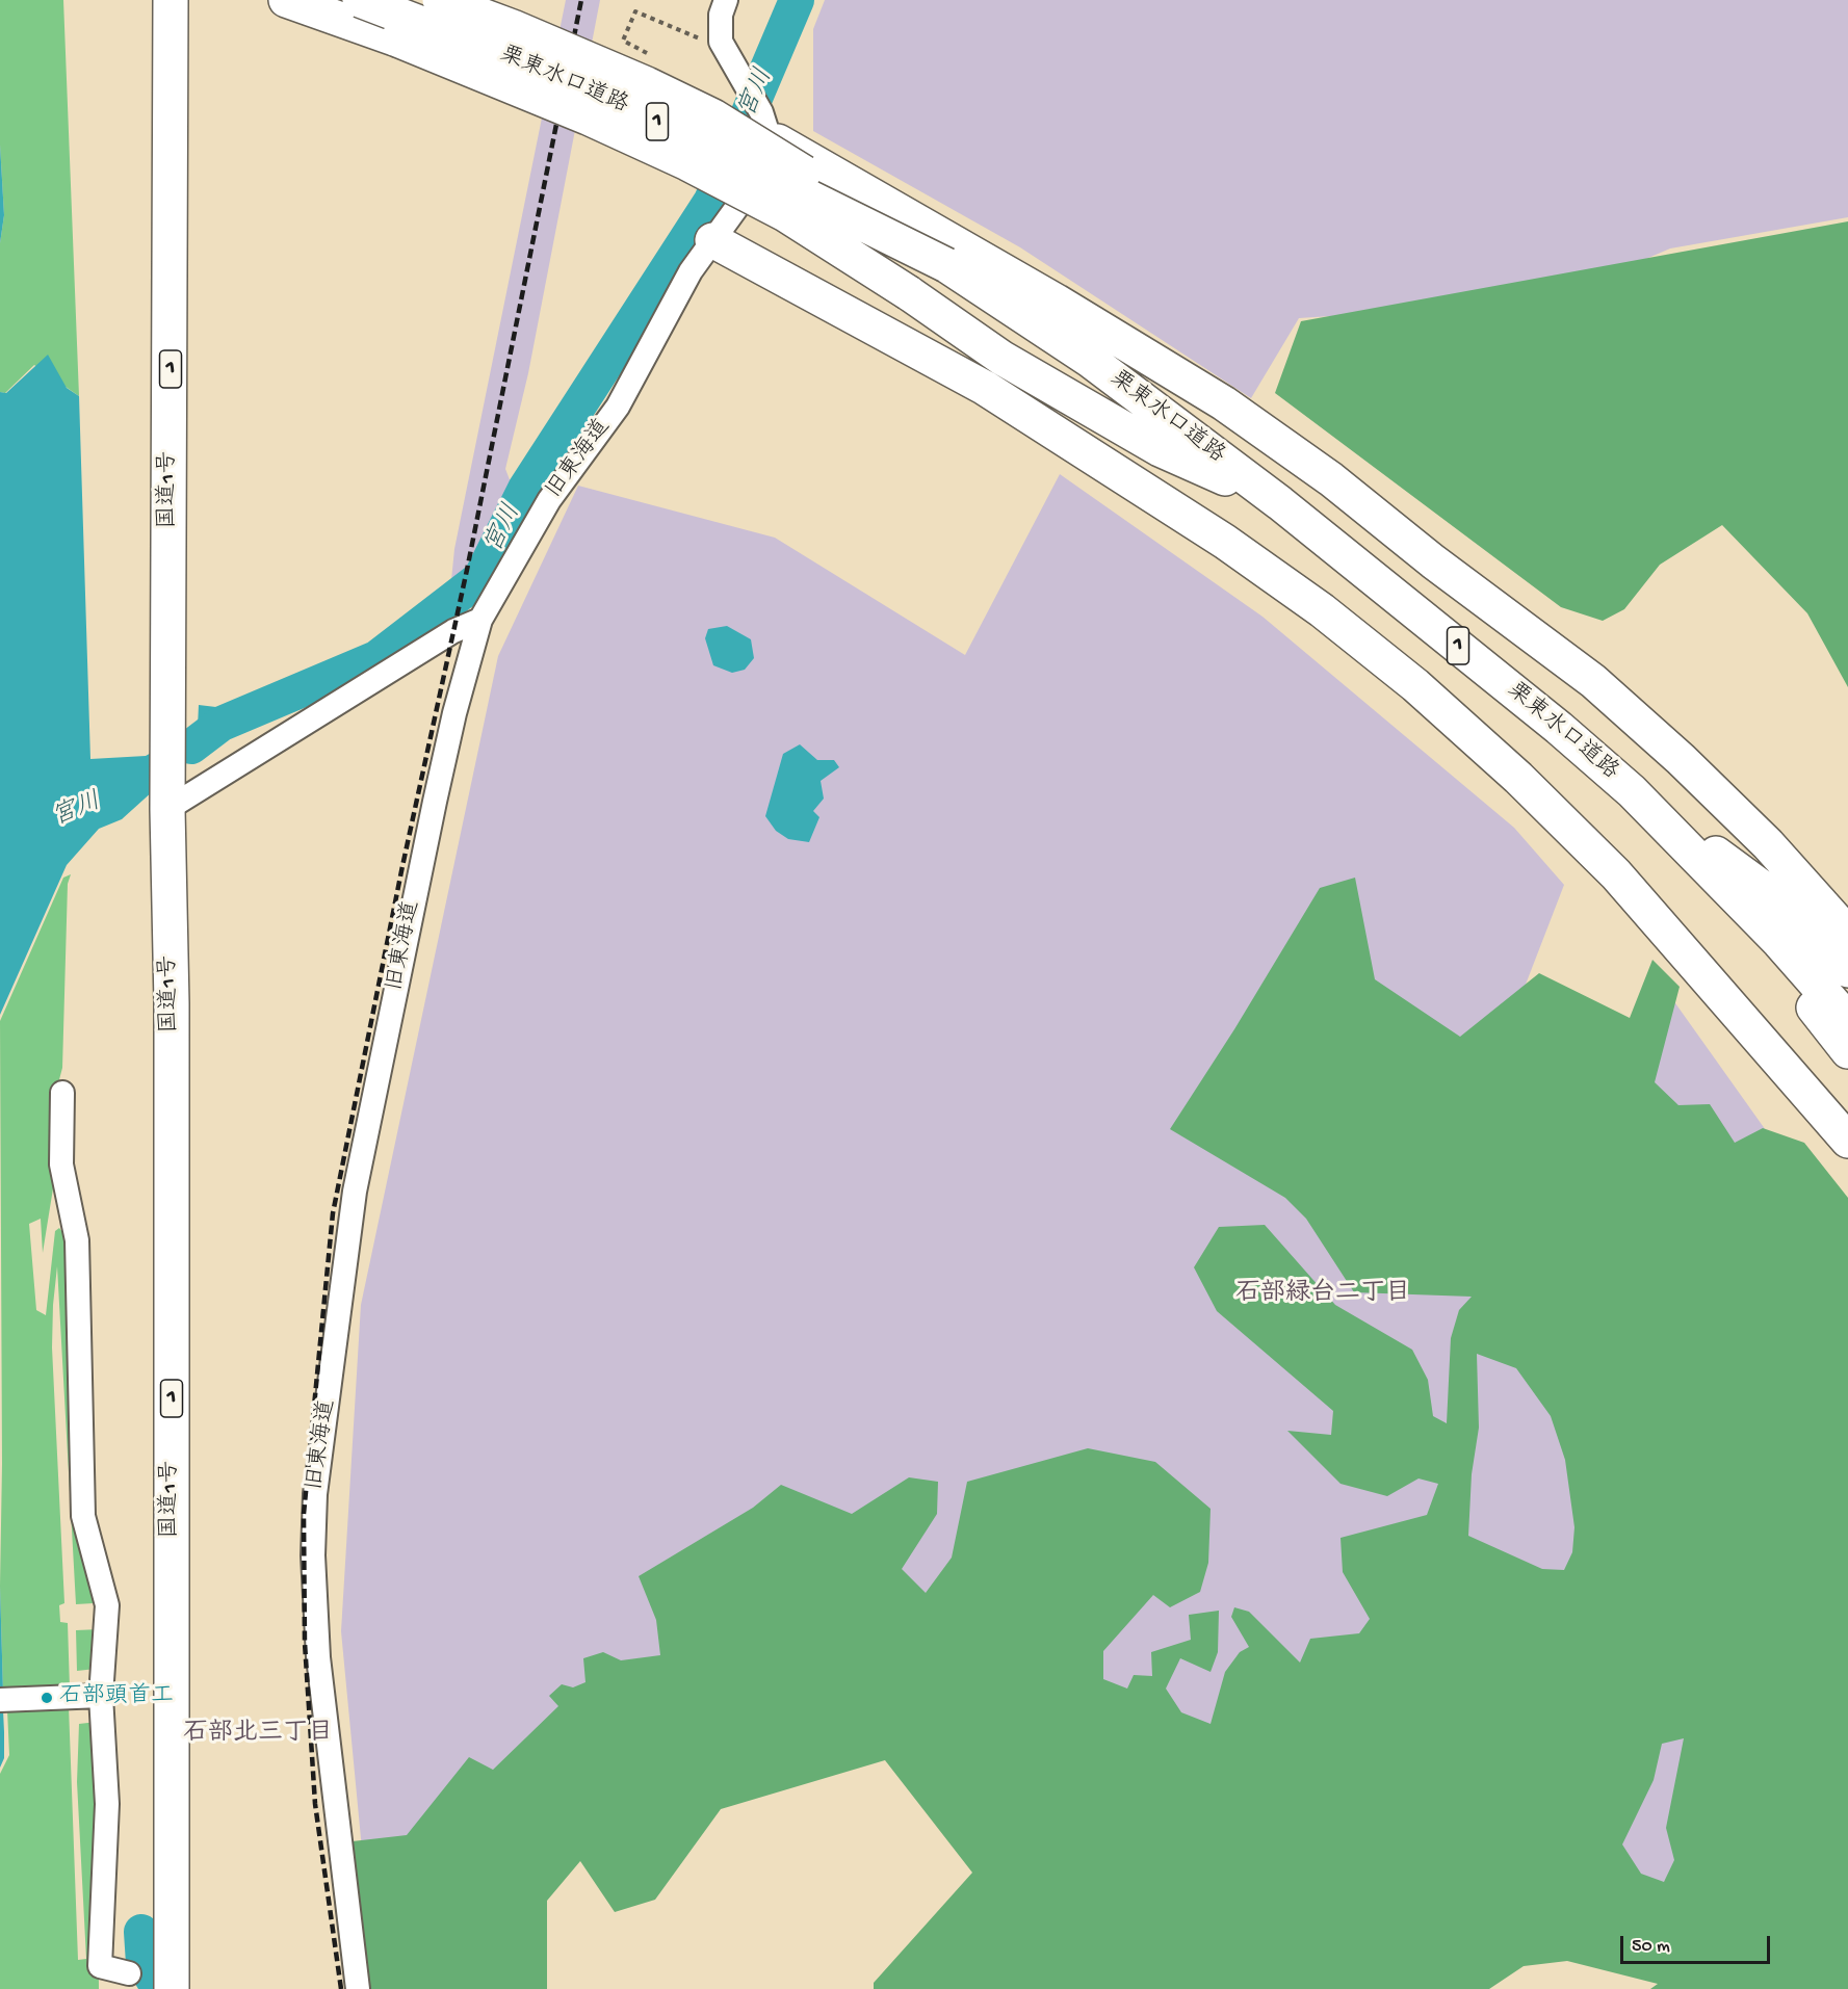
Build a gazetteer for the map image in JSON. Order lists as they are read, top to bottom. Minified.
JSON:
{"streets":{"highway":["栗東水口道路","1","国道1号"],"street":["旧東海道"]},"crossings":[["栗東水口道路","1"]],"districts":["石部緑台二丁目","石部北三丁目"],"water":["宮川"],"places":["石部頭首工"],"scale_bar":"50 m"}
